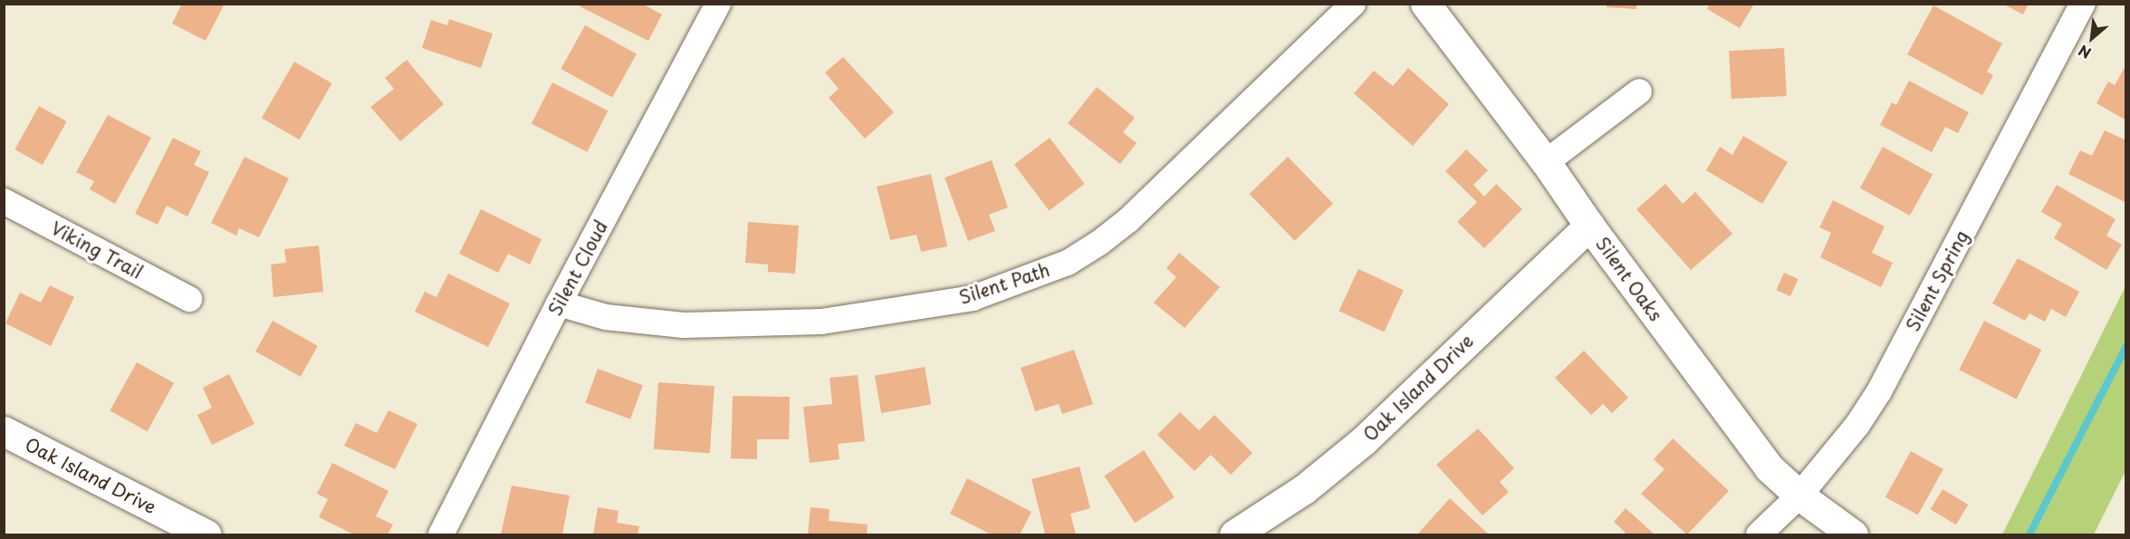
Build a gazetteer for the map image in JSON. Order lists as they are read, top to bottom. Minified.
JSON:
{"streets":{"street":["Viking Trail","Silent Cloud","Silent Oaks","Silent Spring","Silent Path","Oak Island Drive"]},"crossings":[["Silent Cloud","Silent Path"],["Silent Oaks","Silent Spring"],["Silent Oaks","Oak Island Drive"]],"north":"bottom left"}
